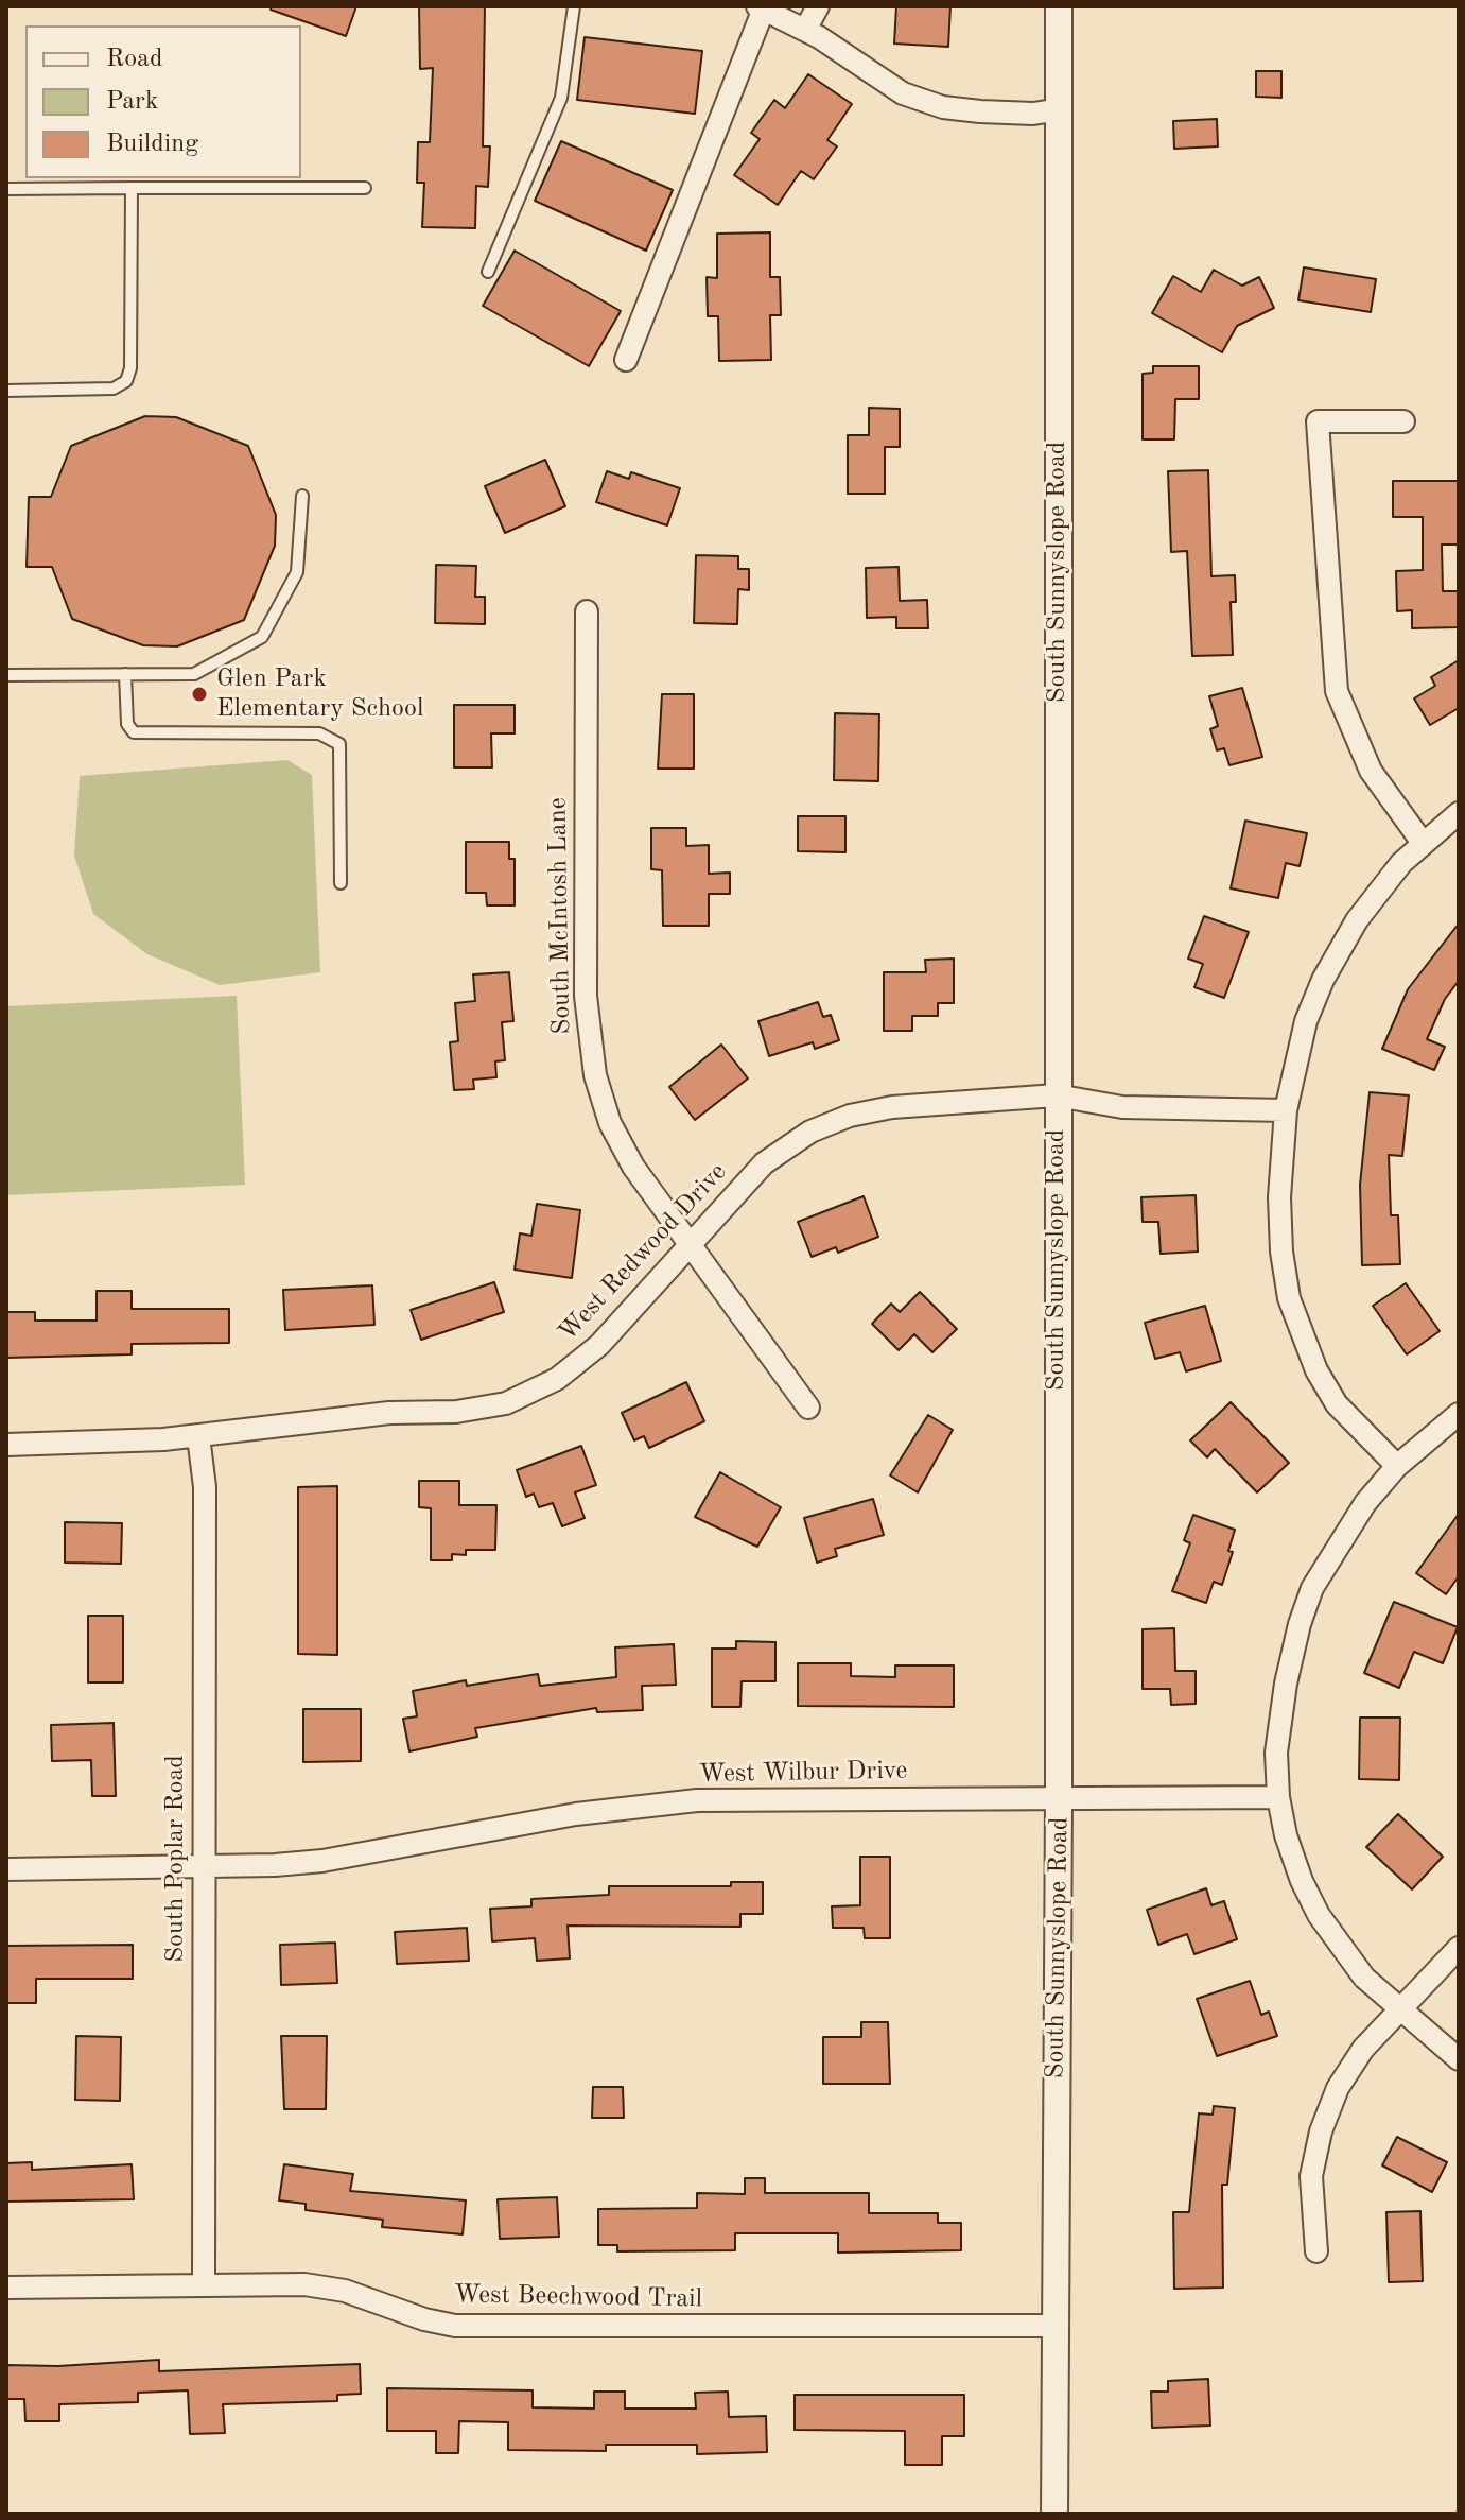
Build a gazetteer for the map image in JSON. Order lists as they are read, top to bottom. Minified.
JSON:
{"streets":{"street":["South Sunnyslope Road","South McIntosh Lane","West Redwood Drive","West Wilbur Drive","South Poplar Road","West Beechwood Trail"]},"crossings":[["South Sunnyslope Road","West Redwood Drive"],["South Sunnyslope Road","West Wilbur Drive"],["South Sunnyslope Road","West Beechwood Trail"],["South McIntosh Lane","West Redwood Drive"],["West Redwood Drive","South Poplar Road"],["West Wilbur Drive","South Poplar Road"],["South Poplar Road","West Beechwood Trail"]],"places":["Glen Park Elementary School"],"legend":["Road","Park","Building"]}
